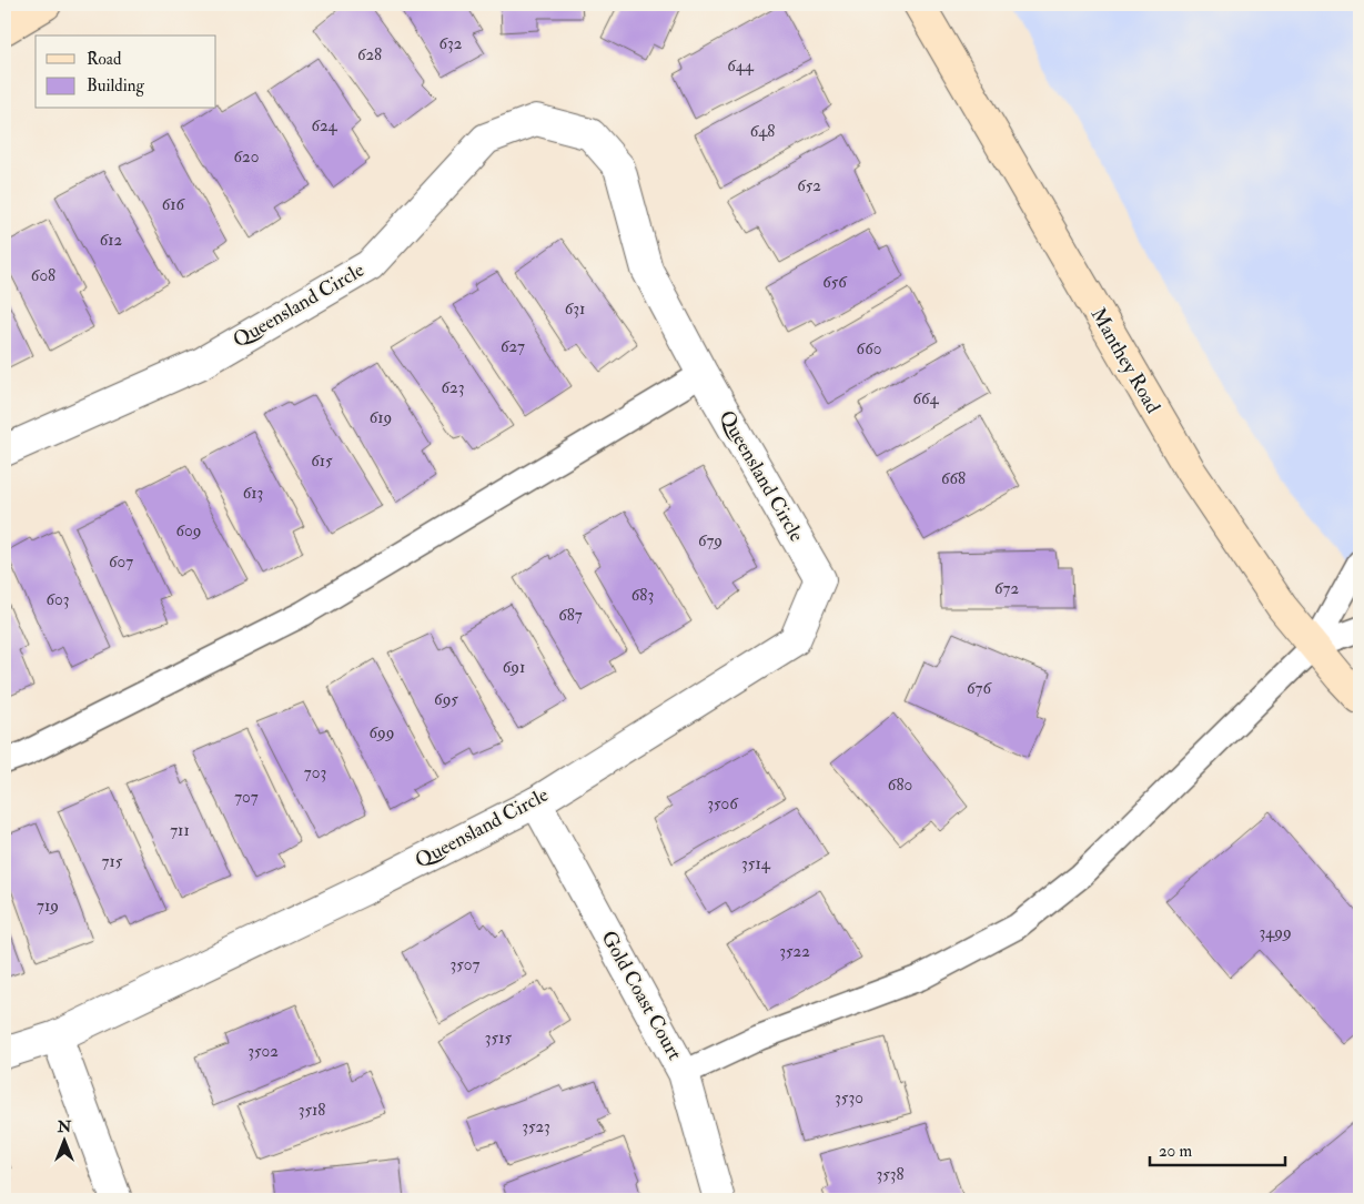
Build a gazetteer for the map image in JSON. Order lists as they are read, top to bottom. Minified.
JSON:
{"streets":{"street":["Queensland Circle","Manthey Road","Gold Coast Court"]},"crossings":[["Queensland Circle","Gold Coast Court"]],"house_numbers":["632","628","644","624","648","620","652","616","612","608","656","631","627","660","623","664","619","615","668","613","609","679","607","672","683","603","687","691","676","695","699","703","680","707","3506","711","715","3514","719","3499","3522","3507","3515","3502","3530","3518","3523","3538"],"legend":["Road","Building"],"scale_bar":"20 m","north":"top"}
